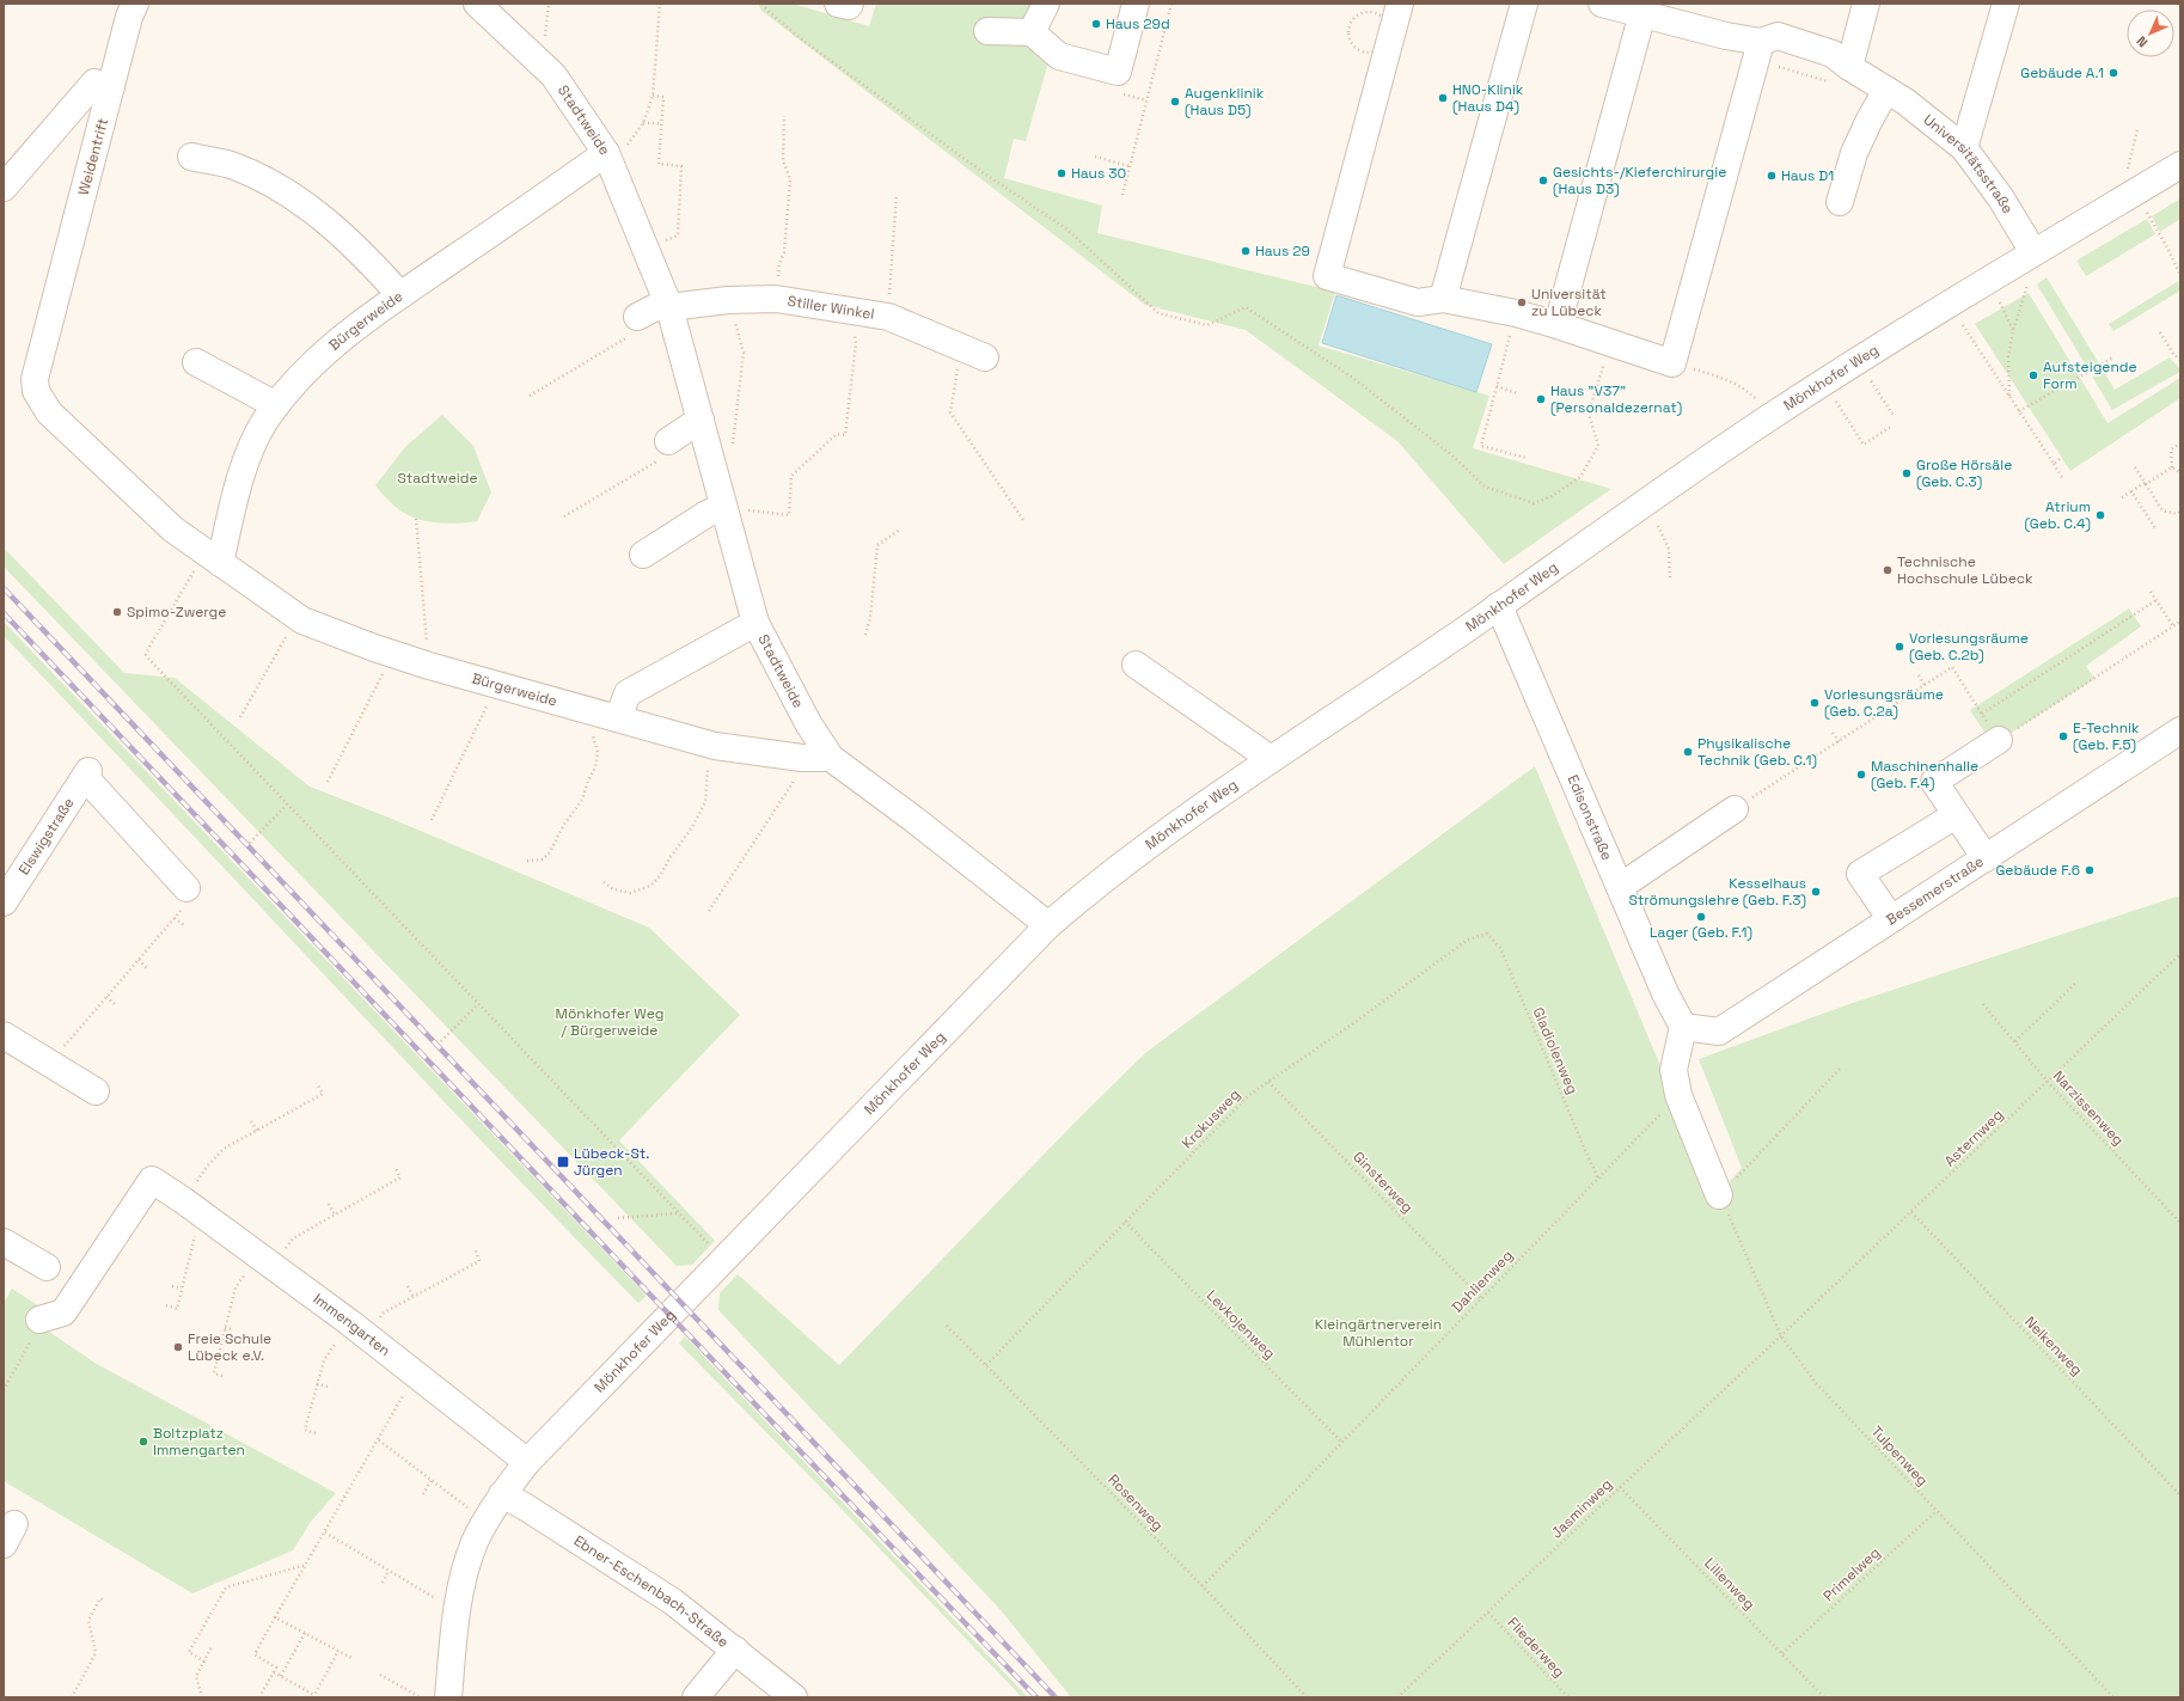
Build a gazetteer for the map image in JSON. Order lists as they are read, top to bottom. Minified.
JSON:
{"streets":{"street":["Stadtweide","Weidentrift","Universitätsstraße","Stiller Winkel","Bürgerweide","Mönkhofer Weg","Edisonstraße","Elswigstraße","Bessemerstraße","Immengarten","Ebner-Eschenbach-Straße"],"path":["Gladiolenweg","Narzissenweg","Krokusweg","Asternweg","Ginsterweg","Dahlienweg","Levkojenweg","Nelkenweg","Tulpenweg","Rosenweg","Jasminweg","Primelweg","Lilienweg","Fliederweg"]},"crossings":[["Stadtweide","Stiller Winkel"],["Stadtweide","Bürgerweide"],["Stadtweide","Mönkhofer Weg"],["Weidentrift","Bürgerweide"],["Universitätsstraße","Mönkhofer Weg"],["Mönkhofer Weg","Edisonstraße"],["Mönkhofer Weg","Immengarten"],["Mönkhofer Weg","Ebner-Eschenbach-Straße"],["Edisonstraße","Bessemerstraße"],["Gladiolenweg","Krokusweg"],["Gladiolenweg","Dahlienweg"],["Narzissenweg","Asternweg"],["Krokusweg","Ginsterweg"],["Krokusweg","Levkojenweg"],["Krokusweg","Rosenweg"],["Asternweg","Nelkenweg"],["Asternweg","Tulpenweg"],["Asternweg","Jasminweg"],["Ginsterweg","Dahlienweg"],["Dahlienweg","Levkojenweg"],["Dahlienweg","Rosenweg"],["Tulpenweg","Jasminweg"],["Tulpenweg","Primelweg"],["Jasminweg","Lilienweg"],["Jasminweg","Fliederweg"],["Primelweg","Lilienweg"]],"parks":["Stadtweide","Mönkhofer Weg / Bürgerweide","Kleingärtnerverein Mühlentor"],"places":{"other":["Haus 29d","Gebäude A.1","HNO-Klinik (Haus D4)","Augenklinik (Haus D5)","Haus 30","Haus D1","Gesichts-/Kieferchirurgie (Haus D3)","Haus 29","Universität zu Lübeck","Aufsteigende Form","Haus \"V37\" (Personaldezernat)","Große Hörsäle (Geb. C.3)","Atrium (Geb. C.4)","Technische Hochschule Lübeck","Spimo-Zwerge","Vorlesungsräume (Geb. C.2b)","Vorlesungsräume (Geb. C.2a)","E-Technik (Geb. F.5)","Physikalische Technik (Geb. C.1)","Maschinenhalle (Geb. F.4)","Gebäude F.6","Kesselhaus Strömungslehre (Geb. F.3)","Lager (Geb. F.1)","Freie Schule Lübeck e.V.","Boltzplatz Immengarten"],"transit":["Lübeck-St. Jürgen"]},"north":"bottom left"}
